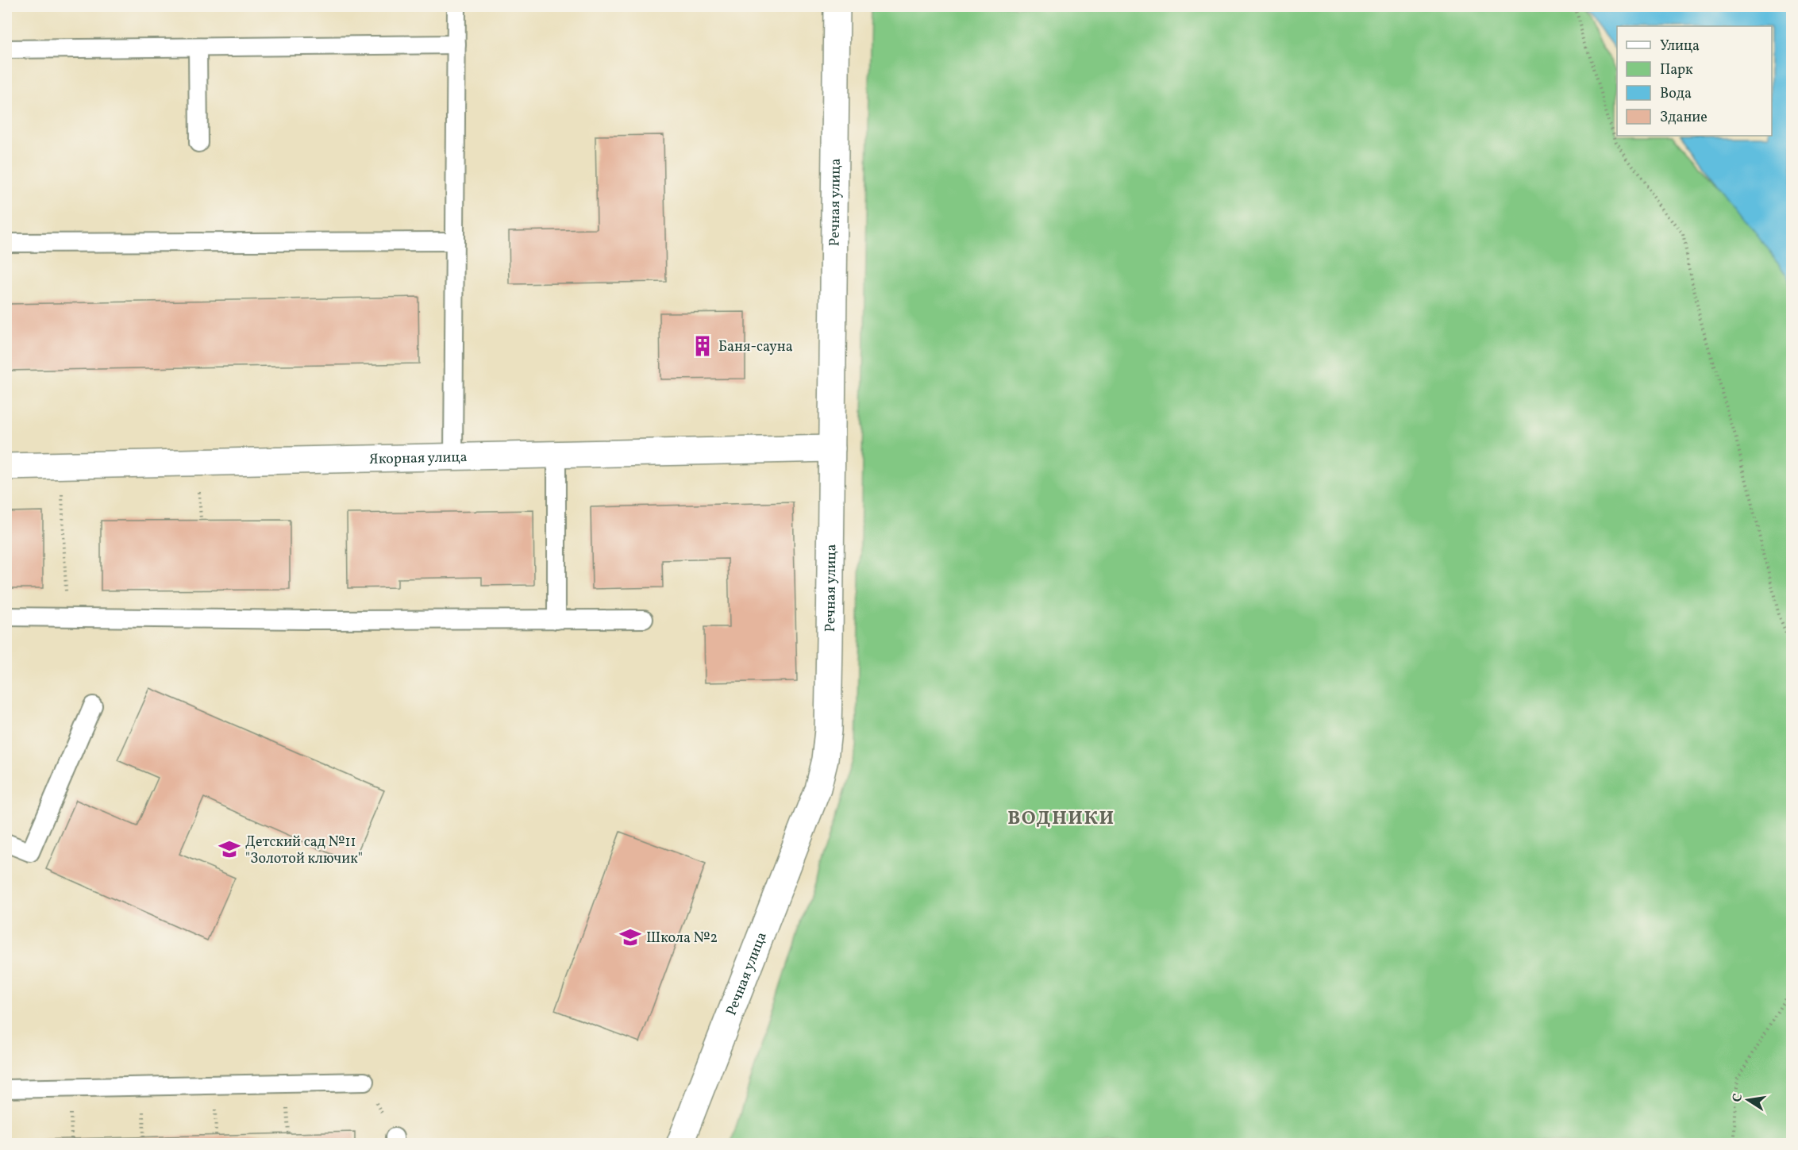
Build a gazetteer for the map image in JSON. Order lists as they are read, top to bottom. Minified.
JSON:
{"streets":{"street":["Речная улица","Якорная улица"]},"crossings":[["Речная улица","Якорная улица"]],"districts":["ВОДНИКИ"],"places":{"building":["Баня-сауна"],"school or university":["Детский сад №11 \"Золотой ключик\"","Школа №2"]},"legend":["Улица","Парк","Вода","Здание"],"north":"left"}
